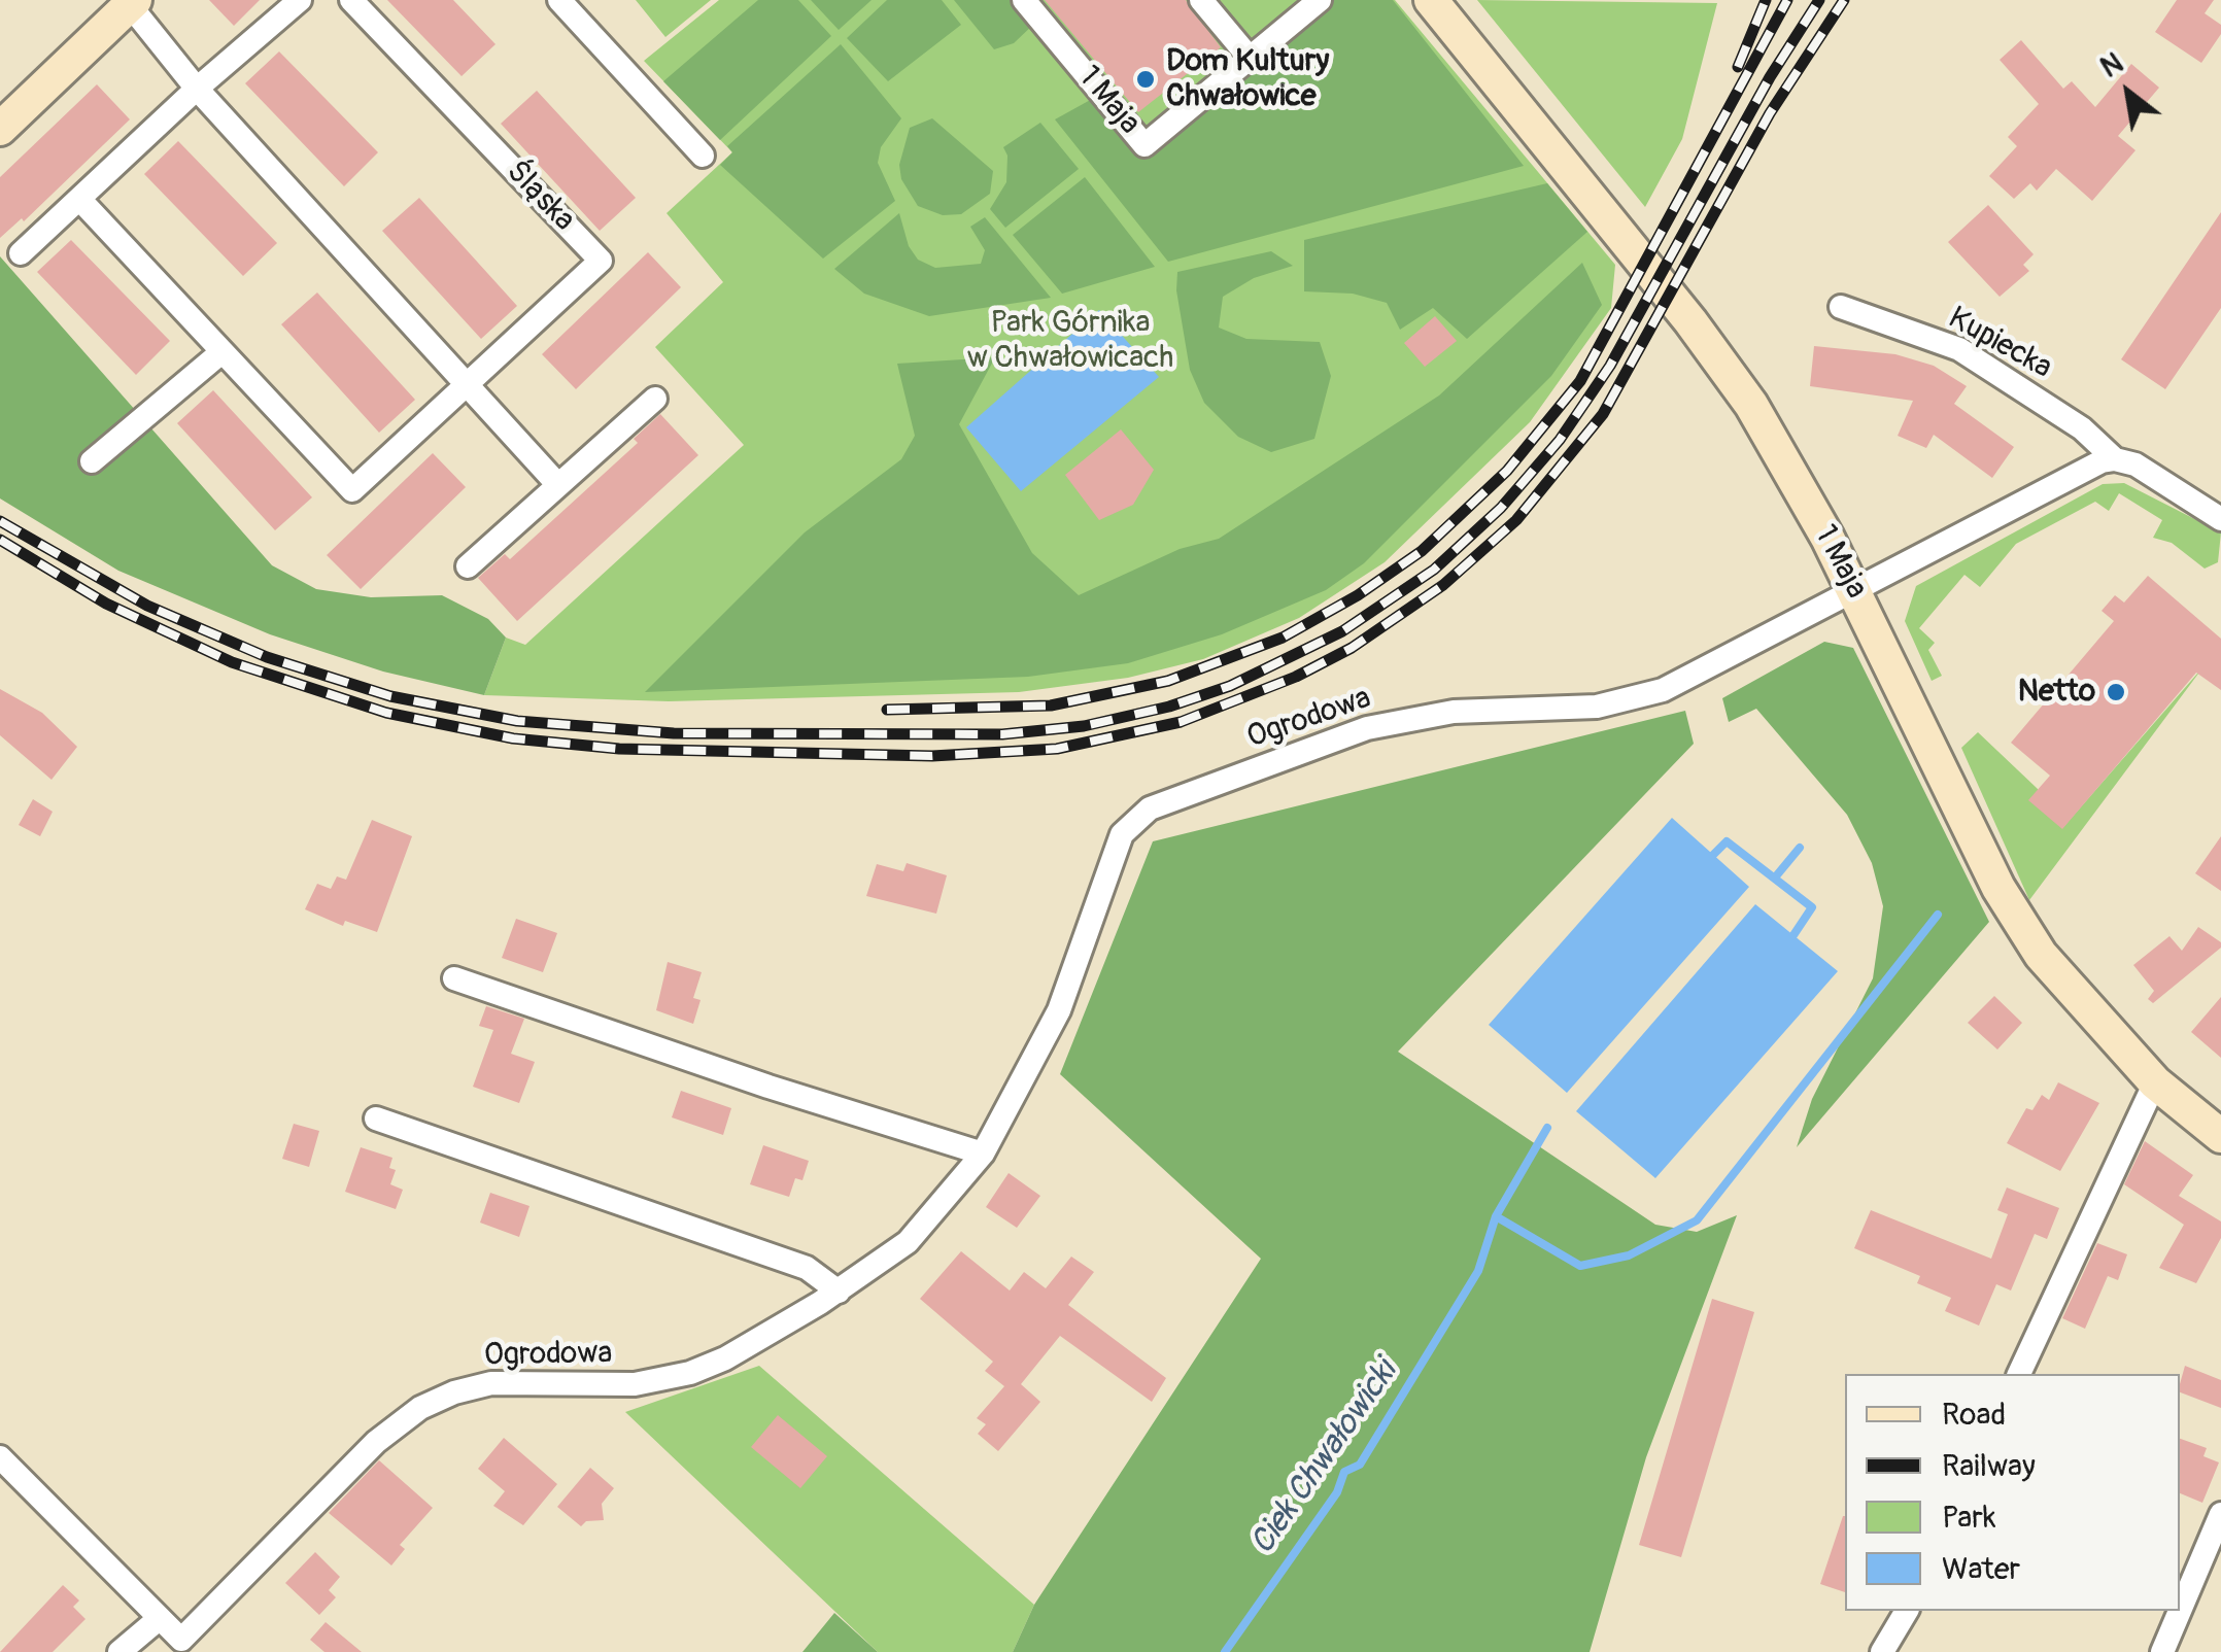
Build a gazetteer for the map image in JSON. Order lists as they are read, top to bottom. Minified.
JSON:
{"streets":{"main road":["1 Maja"],"street":["Śląska","Kupiecka","Ogrodowa"]},"crossings":[["1 Maja","Ogrodowa"]],"water":["Ciek Chwałowicki"],"parks":["Park Górnika w Chwałowicach"],"places":["Dom Kultury Chwałowice","Netto"],"legend":["Road","Railway","Park","Water"],"north":"top left"}
